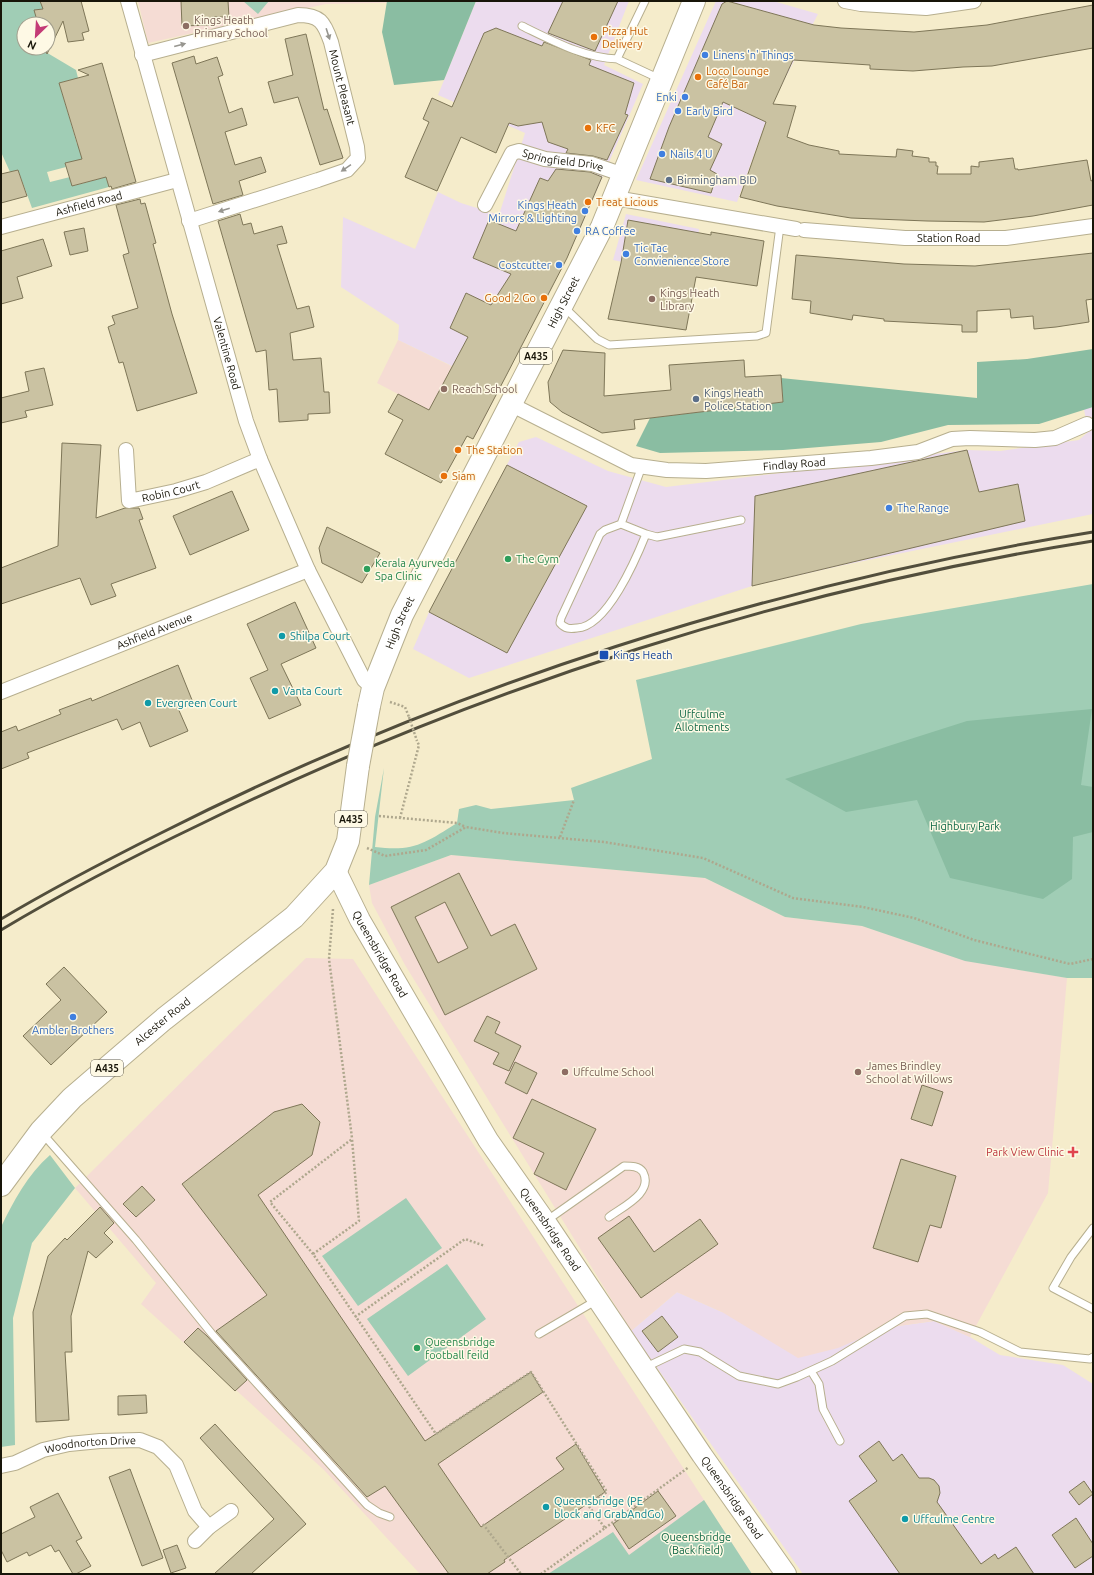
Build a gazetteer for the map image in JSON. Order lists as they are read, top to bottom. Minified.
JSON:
{"streets":{"highway":["High Street","A435","Alcester Road"],"street":["Mount Pleasant","Springfield Drive","Ashfield Road","Station Road","Valentine Road","Findlay Road","Robin Court","Ashfield Avenue","Queensbridge Road","Woodnorton Drive"]},"crossings":[["Mount Pleasant","Valentine Road"],["Springfield Drive","High Street"],["Ashfield Road","Valentine Road"],["Station Road","High Street"],["High Street","Valentine Road"],["High Street","A435"],["High Street","Findlay Road"],["Valentine Road","A435"],["Valentine Road","Robin Court"],["Valentine Road","Ashfield Avenue"],["A435","Queensbridge Road"],["A435","Alcester Road"],["Queensbridge Road","Alcester Road"]],"parks":["Uffculme Allotments","Highbury Park","Queensbridge (Back field)"],"places":{"other":["Kings Heath Primary School","Pizza Hut Delivery","Linens 'n' Things","Loco Lounge Café Bar","Enki","Early Bird","KFC","Nails 4 U","Birmingham BID","Treat Licious","Kings Heath Mirrors & Lighting","RA Coffee","Tic Tac Convienience Store","Costcutter","Good 2 Go","Kings Heath Library","Reach School","Kings Heath Police Station","The Station","Siam","The Range","The Gym","Kerala Ayurveda Spa Clinic","Shilpa Court","Vanta Court","Evergreen Court","Ambler Brothers","Uffculme School","James Brindley School at Willows","Queensbridge football feild","Queensbridge (PE block and GrabAndGo)","Uffculme Centre"],"transit":["Kings Heath"],"health":["Park View Clinic"]},"north":"bottom left"}
